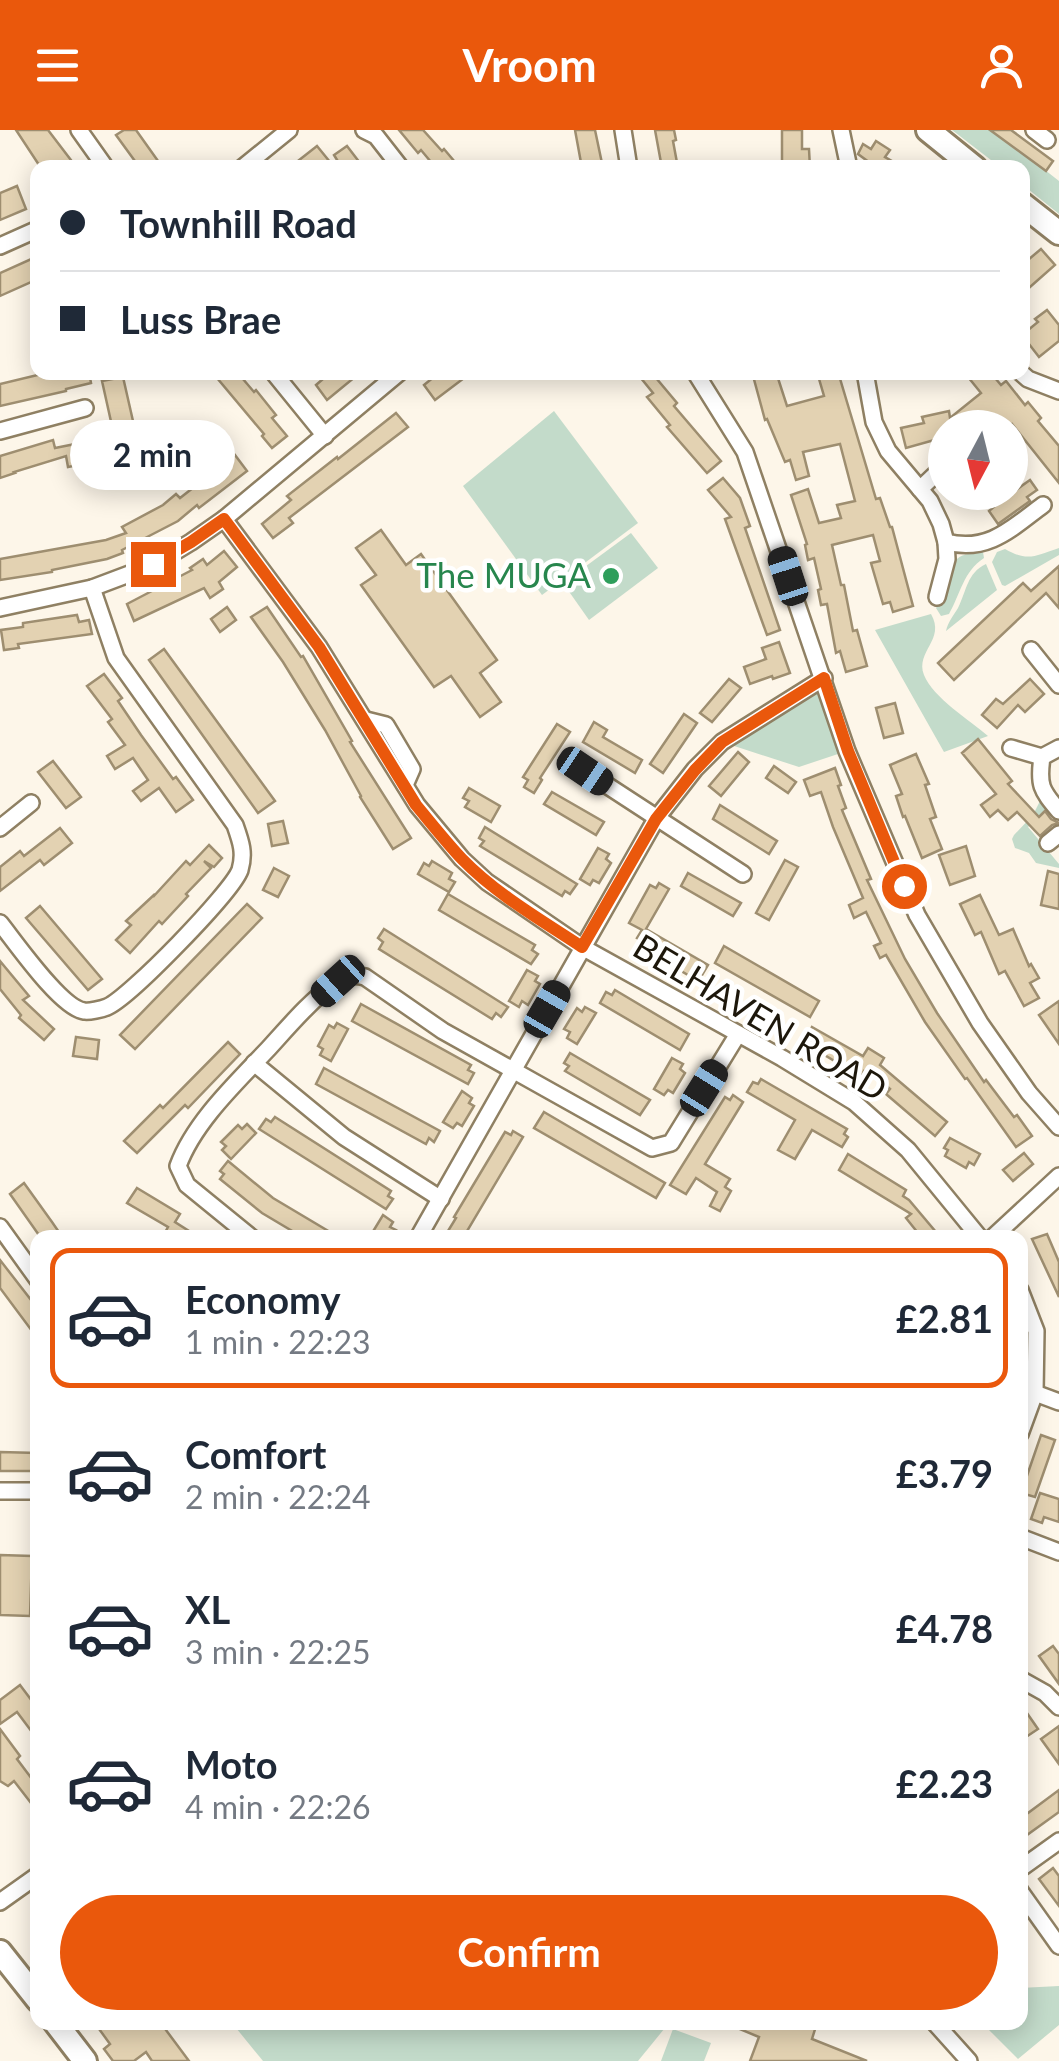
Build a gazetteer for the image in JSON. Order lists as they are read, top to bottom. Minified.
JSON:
{"streets":{"street":["BELHAVEN ROAD"]},"places":["The MUGA"],"north":"bottom","page":{"header":"Vroom","banner":["Townhill Road","Luss Brae"],"bubble":"2 min","list":[{"name":"Economy","note":"1 min · 22:23","value":"£2.81"},{"name":"Comfort","note":"2 min · 22:24","value":"£3.79"},{"name":"XL","note":"3 min · 22:25","value":"£4.78"},{"name":"Moto","note":"4 min · 22:26","value":"£2.23"}],"buttons":"Confirm"}}
